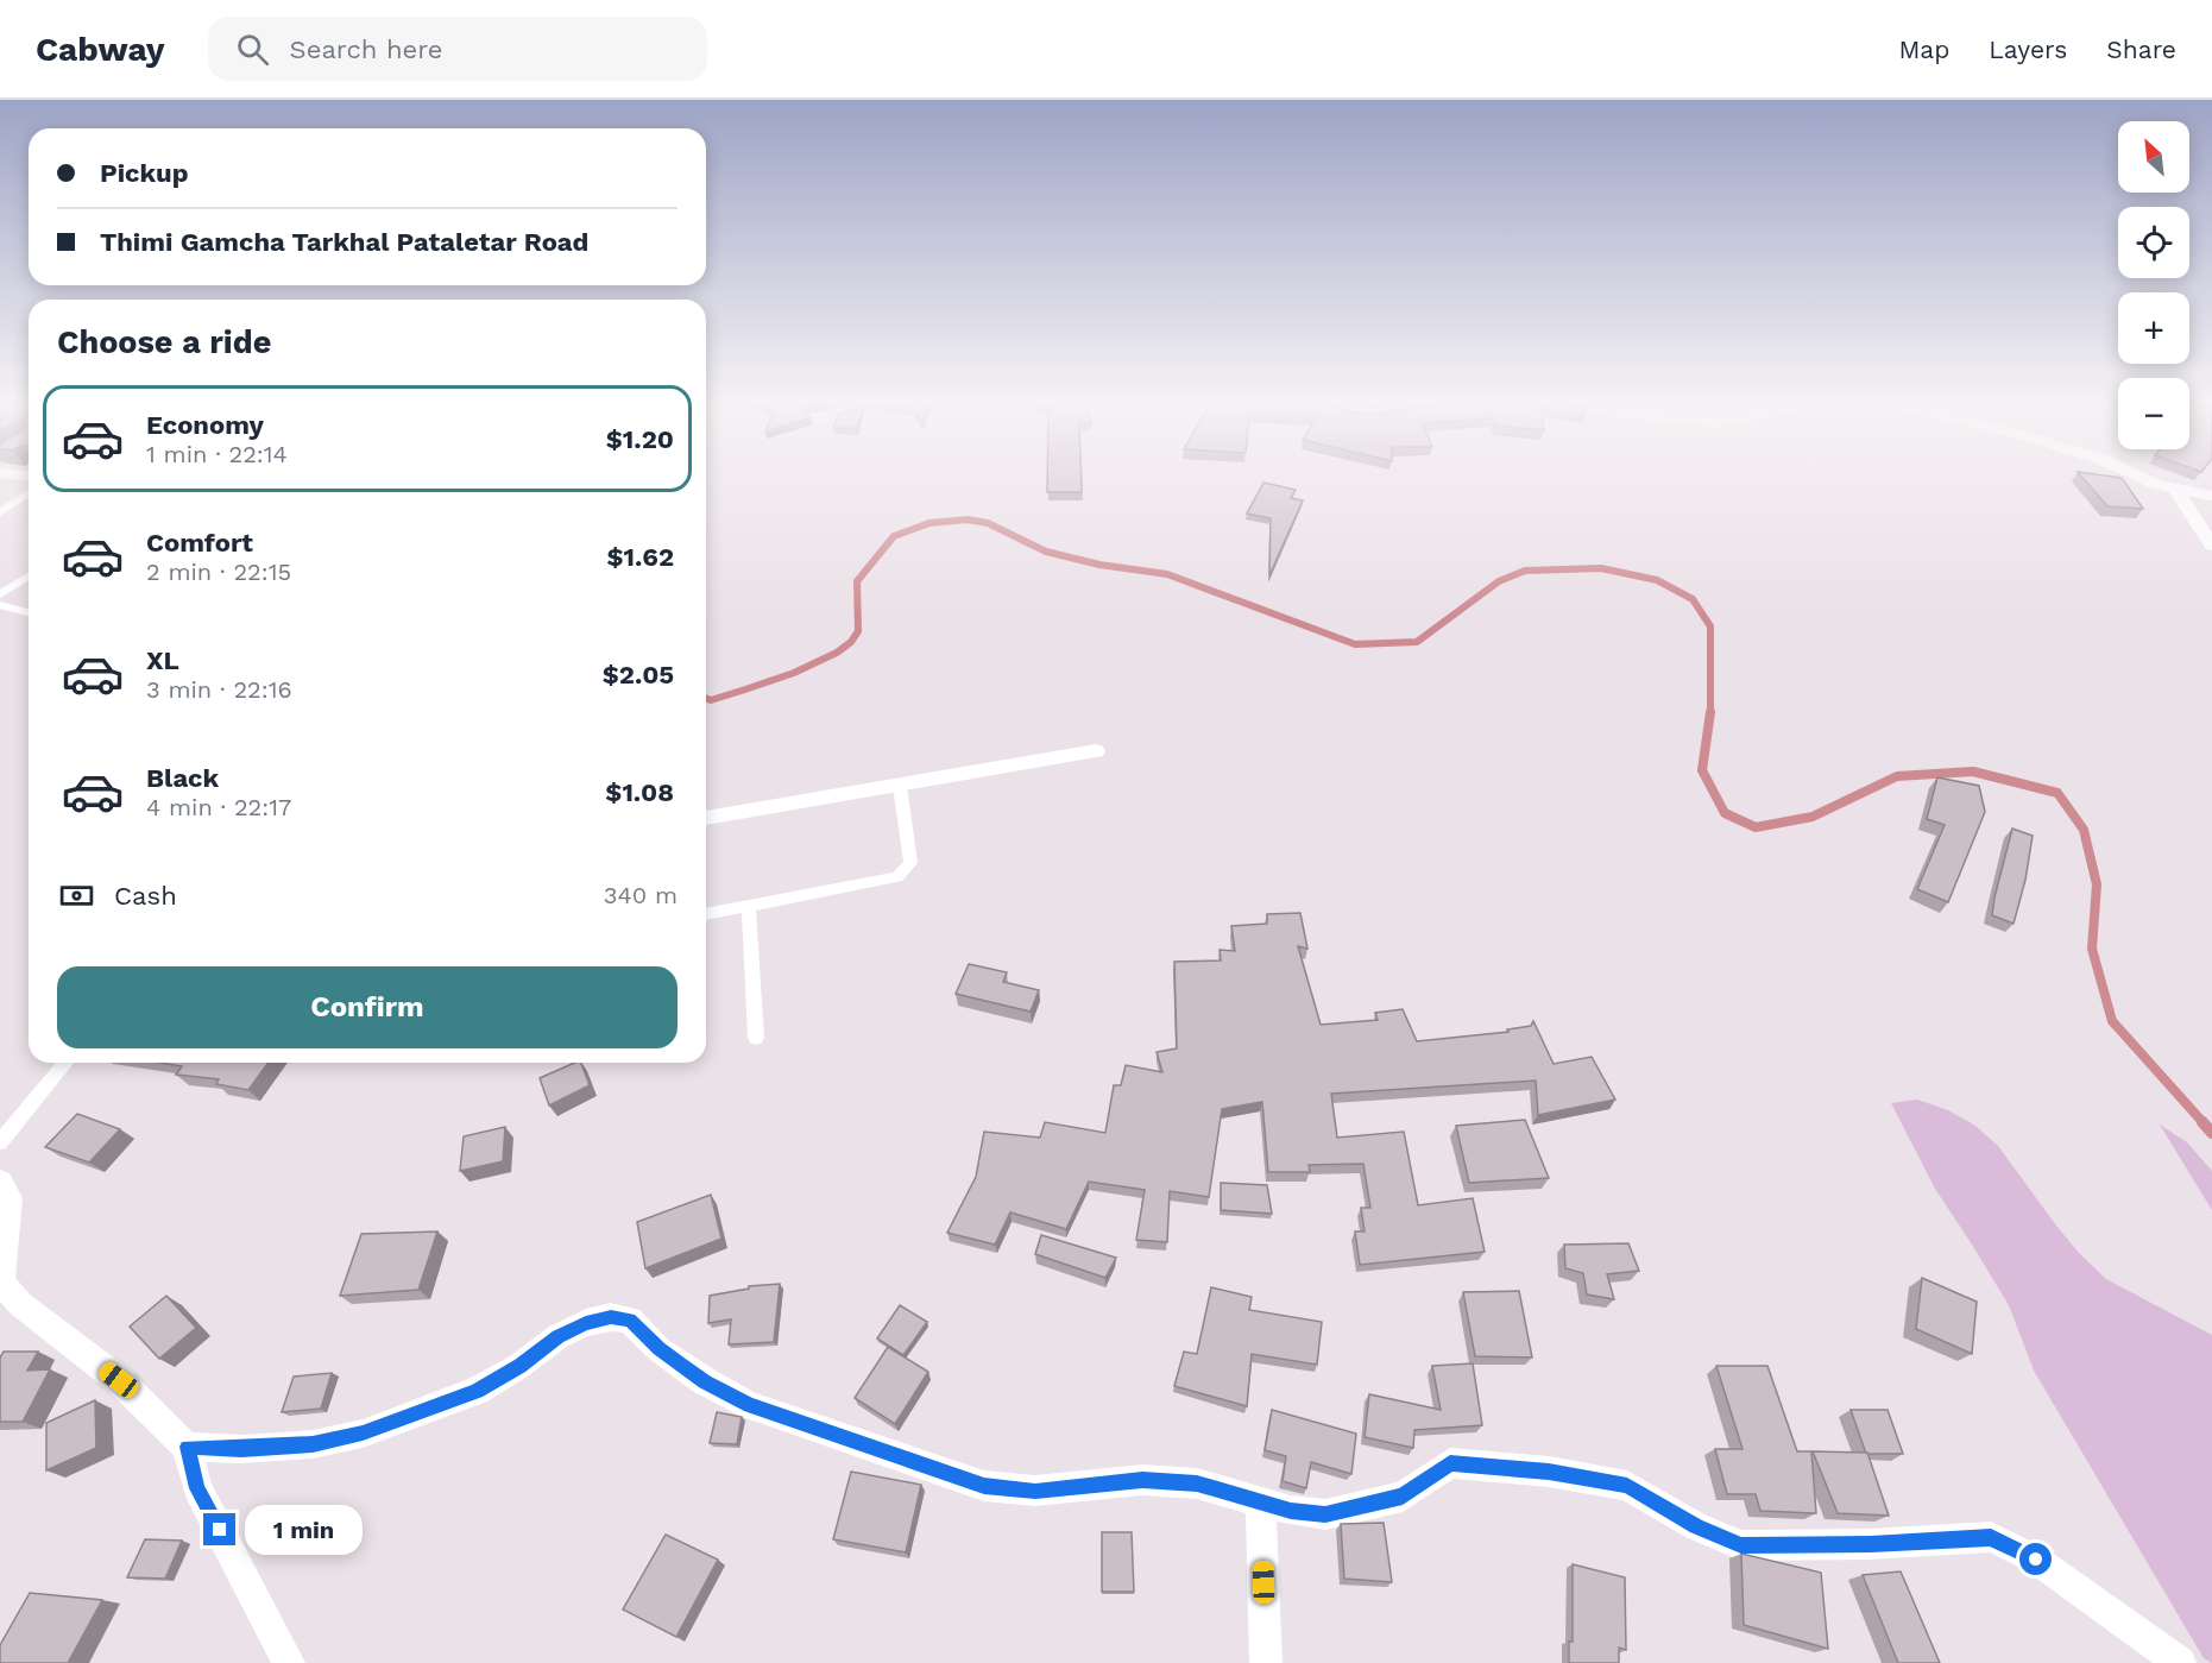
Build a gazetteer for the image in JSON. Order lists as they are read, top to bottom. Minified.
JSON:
{"north":"top left","page":{"header":"Cabway","search":"Search here","nav":["Map","Layers","Share"],"map_buttons":["+","−"],"banner":["Pickup","Thimi Gamcha Tarkhal Pataletar Road"],"heading":"Choose a ride","list":[{"name":"Economy","note":"1 min · 22:14","value":"$1.20"},{"name":"Comfort","note":"2 min · 22:15","value":"$1.62"},{"name":"XL","note":"3 min · 22:16","value":"$2.05"},{"name":"Black","note":"4 min · 22:17","value":"$1.08"}],"pay":["Cash","340 m"],"buttons":"Confirm","bubble":"1 min"}}
